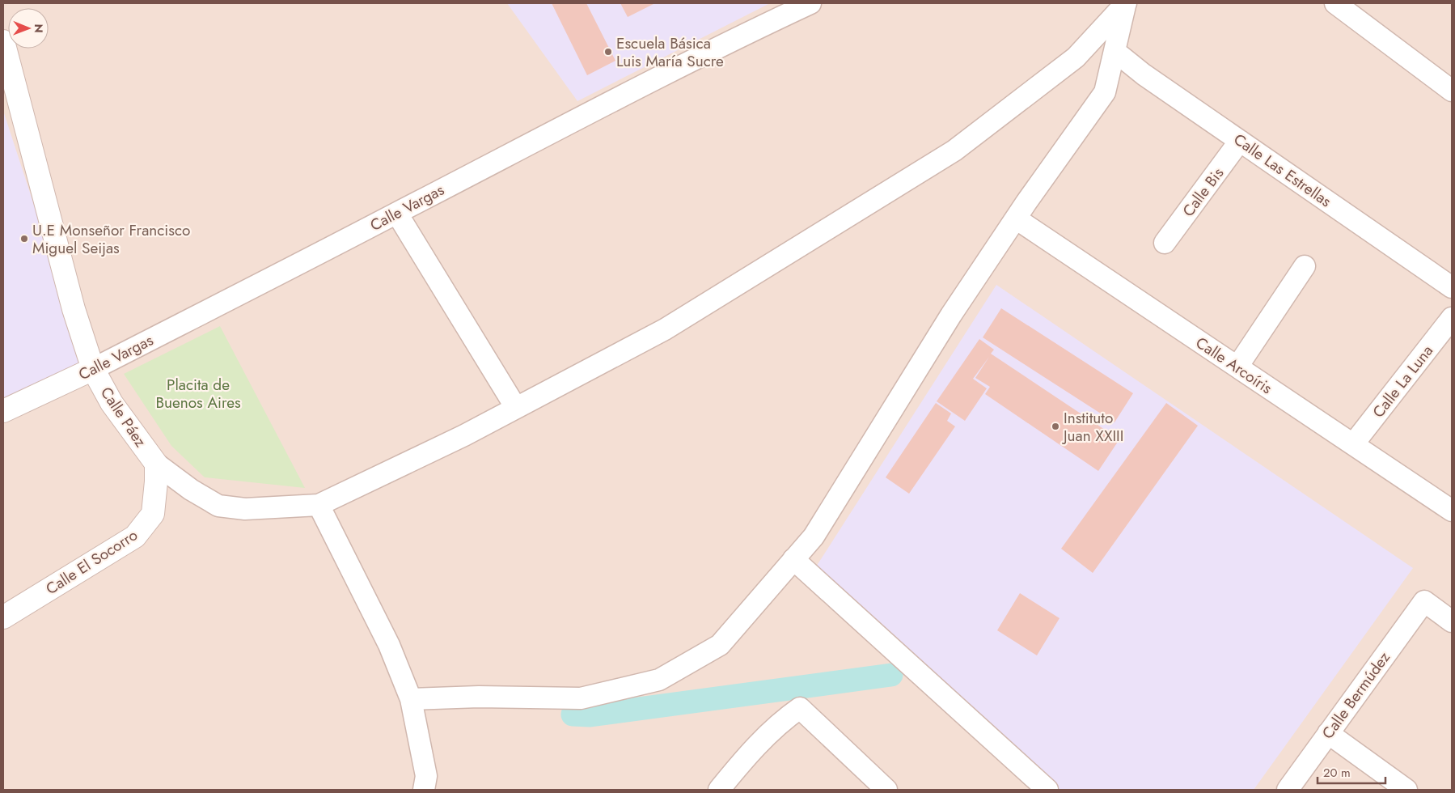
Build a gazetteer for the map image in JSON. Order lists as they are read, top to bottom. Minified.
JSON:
{"streets":{"street":["Calle Las Estrellas","Calle Bis","Calle Vargas","Calle Arcoíris","Calle La Luna","Calle Páez","Calle El Socorro","Calle Bermúdez"]},"crossings":[["Calle Las Estrellas","Calle Bis"],["Calle Vargas","Calle Páez"],["Calle Arcoíris","Calle La Luna"],["Calle Páez","Calle El Socorro"]],"parks":["Placita de Buenos Aires"],"places":["Escuela Básica Luis María Sucre","U.E Monseñor Francisco Miguel Seijas","Instituto Juan XXIII"],"scale_bar":"20 m","north":"right"}
